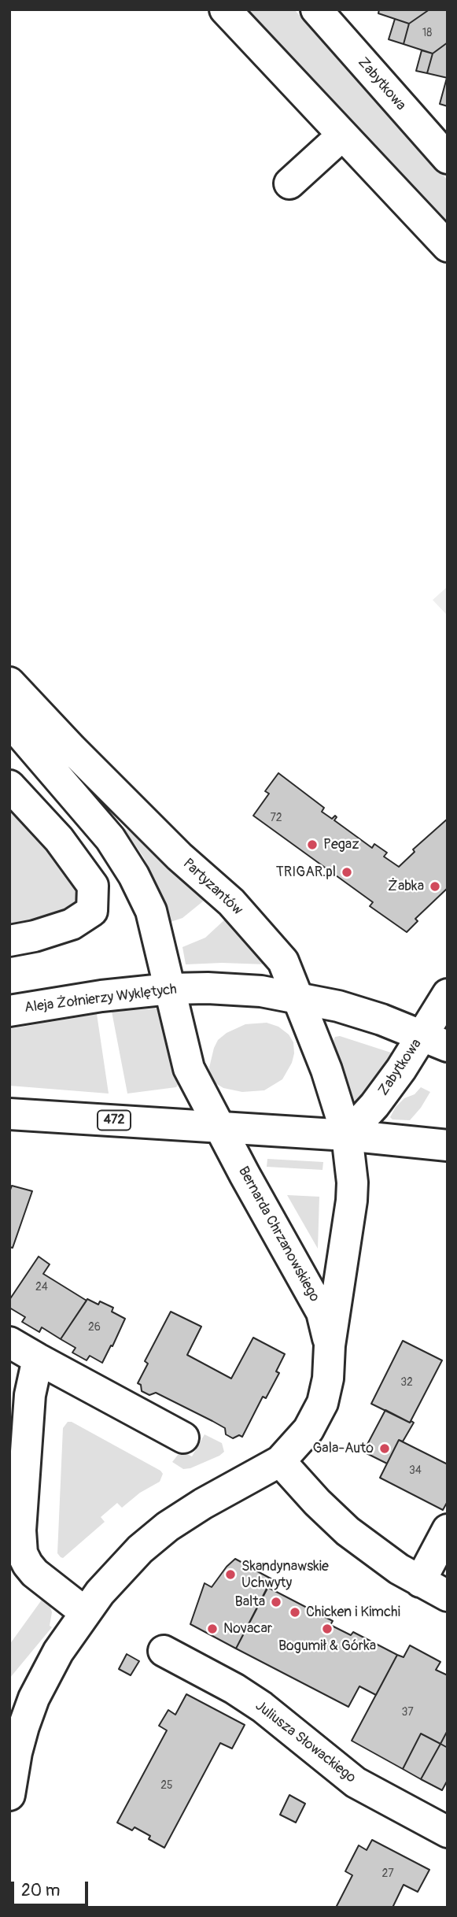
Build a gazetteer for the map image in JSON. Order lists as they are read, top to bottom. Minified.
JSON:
{"streets":{"street":["Zabytkowa","Partyzantów","Aleja Żołnierzy Wyklętych","472","Bernarda Chrzanowskiego","Juliusza Słowackiego"]},"crossings":[["Zabytkowa","Partyzantów"],["Zabytkowa","Aleja Żołnierzy Wyklętych"],["Zabytkowa","472"],["Zabytkowa","Bernarda Chrzanowskiego"],["Partyzantów","Aleja Żołnierzy Wyklętych"],["Partyzantów","472"],["Partyzantów","Bernarda Chrzanowskiego"],["472","Bernarda Chrzanowskiego"]],"places":["Pegaz","TRIGAR.pl","Żabka","Gala-Auto","Skandynawskie Uchwyty","Balta","Chicken i Kimchi","Novacar","Bogumił & Górka"],"house_numbers":["18","72","24","26","32","34","37","25","27"],"scale_bar":"20 m"}
